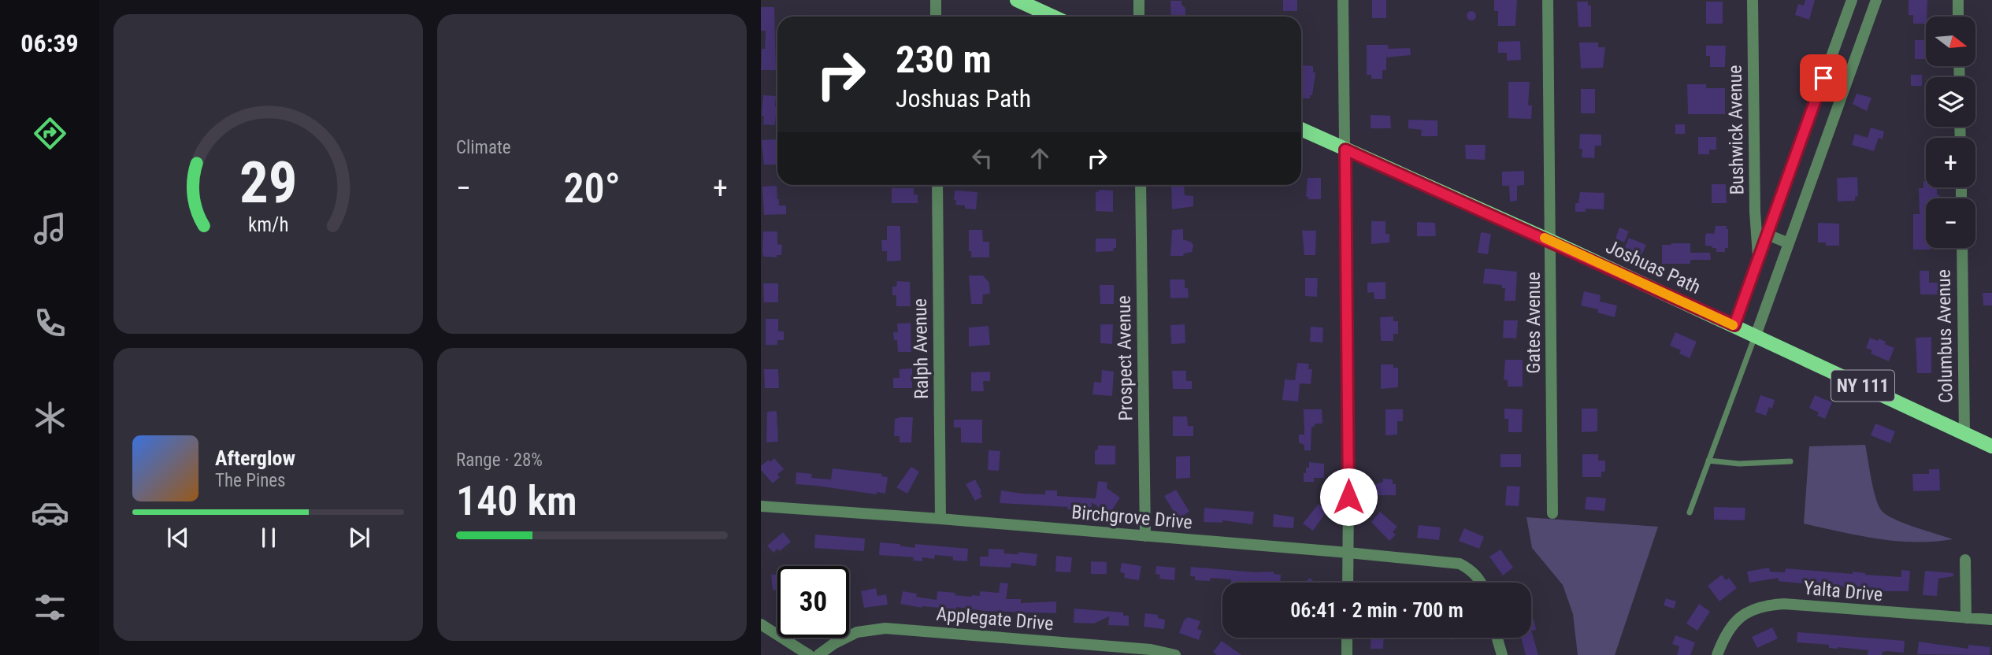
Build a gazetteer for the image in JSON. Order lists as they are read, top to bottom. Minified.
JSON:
{"streets":{"main road":["Joshuas Path","NY 111"],"street":["Bushwick Avenue","Gates Avenue","Columbus Avenue","Ralph Avenue","Prospect Avenue","Birchgrove Drive","Yalta Drive","Applegate Drive"]},"crossings":[["Joshuas Path","Gates Avenue"],["Joshuas Path","Columbus Avenue"],["Ralph Avenue","Birchgrove Drive"],["Prospect Avenue","Birchgrove Drive"]],"north":"right","page":{"tabs":"06:39","tile":["Climate",["Range · 28%","140 km"]],"map_buttons":["+","−"],"turn":["230 m","Joshuas Path"],"heat":["−","20°","+"],"song":["Afterglow","The Pines"],"limit":"30","trip":"06:41 · 2 min · 700 m","gauge":["29","km/h"]}}
